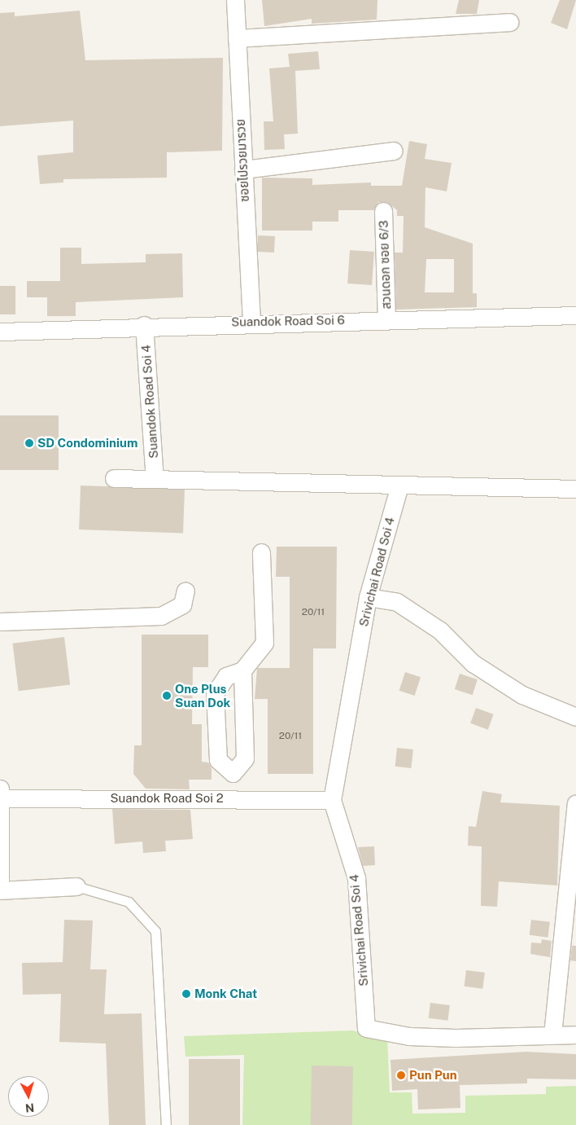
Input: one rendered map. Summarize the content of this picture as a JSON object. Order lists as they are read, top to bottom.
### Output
{
  "streets": {
    "street": [
      "ซอยไปรวยมารวย",
      "สวนดอก ซอย 6/3",
      "Suandok Road Soi 6",
      "Suandok Road Soi 4",
      "Srivichai Road Soi 4",
      "Suandok Road Soi 2"
    ]
  },
  "crossings": [
    ["ซอยไปรวยมารวย", "Suandok Road Soi 6"],
    ["สวนดอก ซอย 6/3", "Suandok Road Soi 6"],
    ["Suandok Road Soi 6", "Suandok Road Soi 4"],
    ["Srivichai Road Soi 4", "Suandok Road Soi 2"]
  ],
  "places": [
    "SD Condominium",
    "One Plus Suan Dok",
    "Monk Chat",
    "Pun Pun"
  ],
  "house_numbers": ["20/11", "20/11"],
  "north": "bottom"
}
